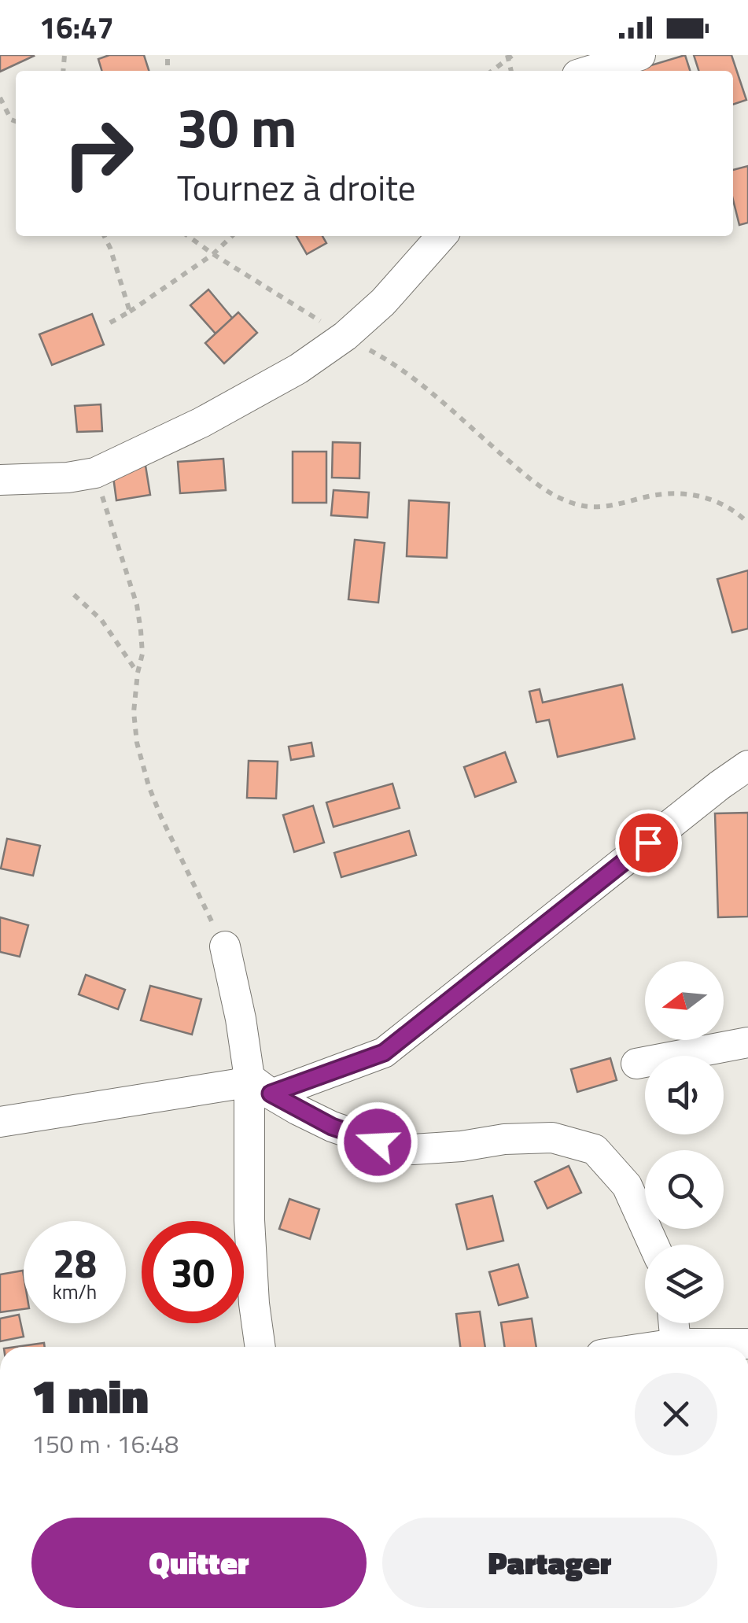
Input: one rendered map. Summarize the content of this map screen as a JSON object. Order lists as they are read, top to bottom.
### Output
{
  "north": "left",
  "page": {
    "status": "16:47",
    "turn": ["30 m", "Tournez à droite"],
    "speed": "28 km/h",
    "limit": "30",
    "heading": ["1 min", "150 m · 16:48"],
    "buttons": ["Quitter", "Partager"]
  }
}
